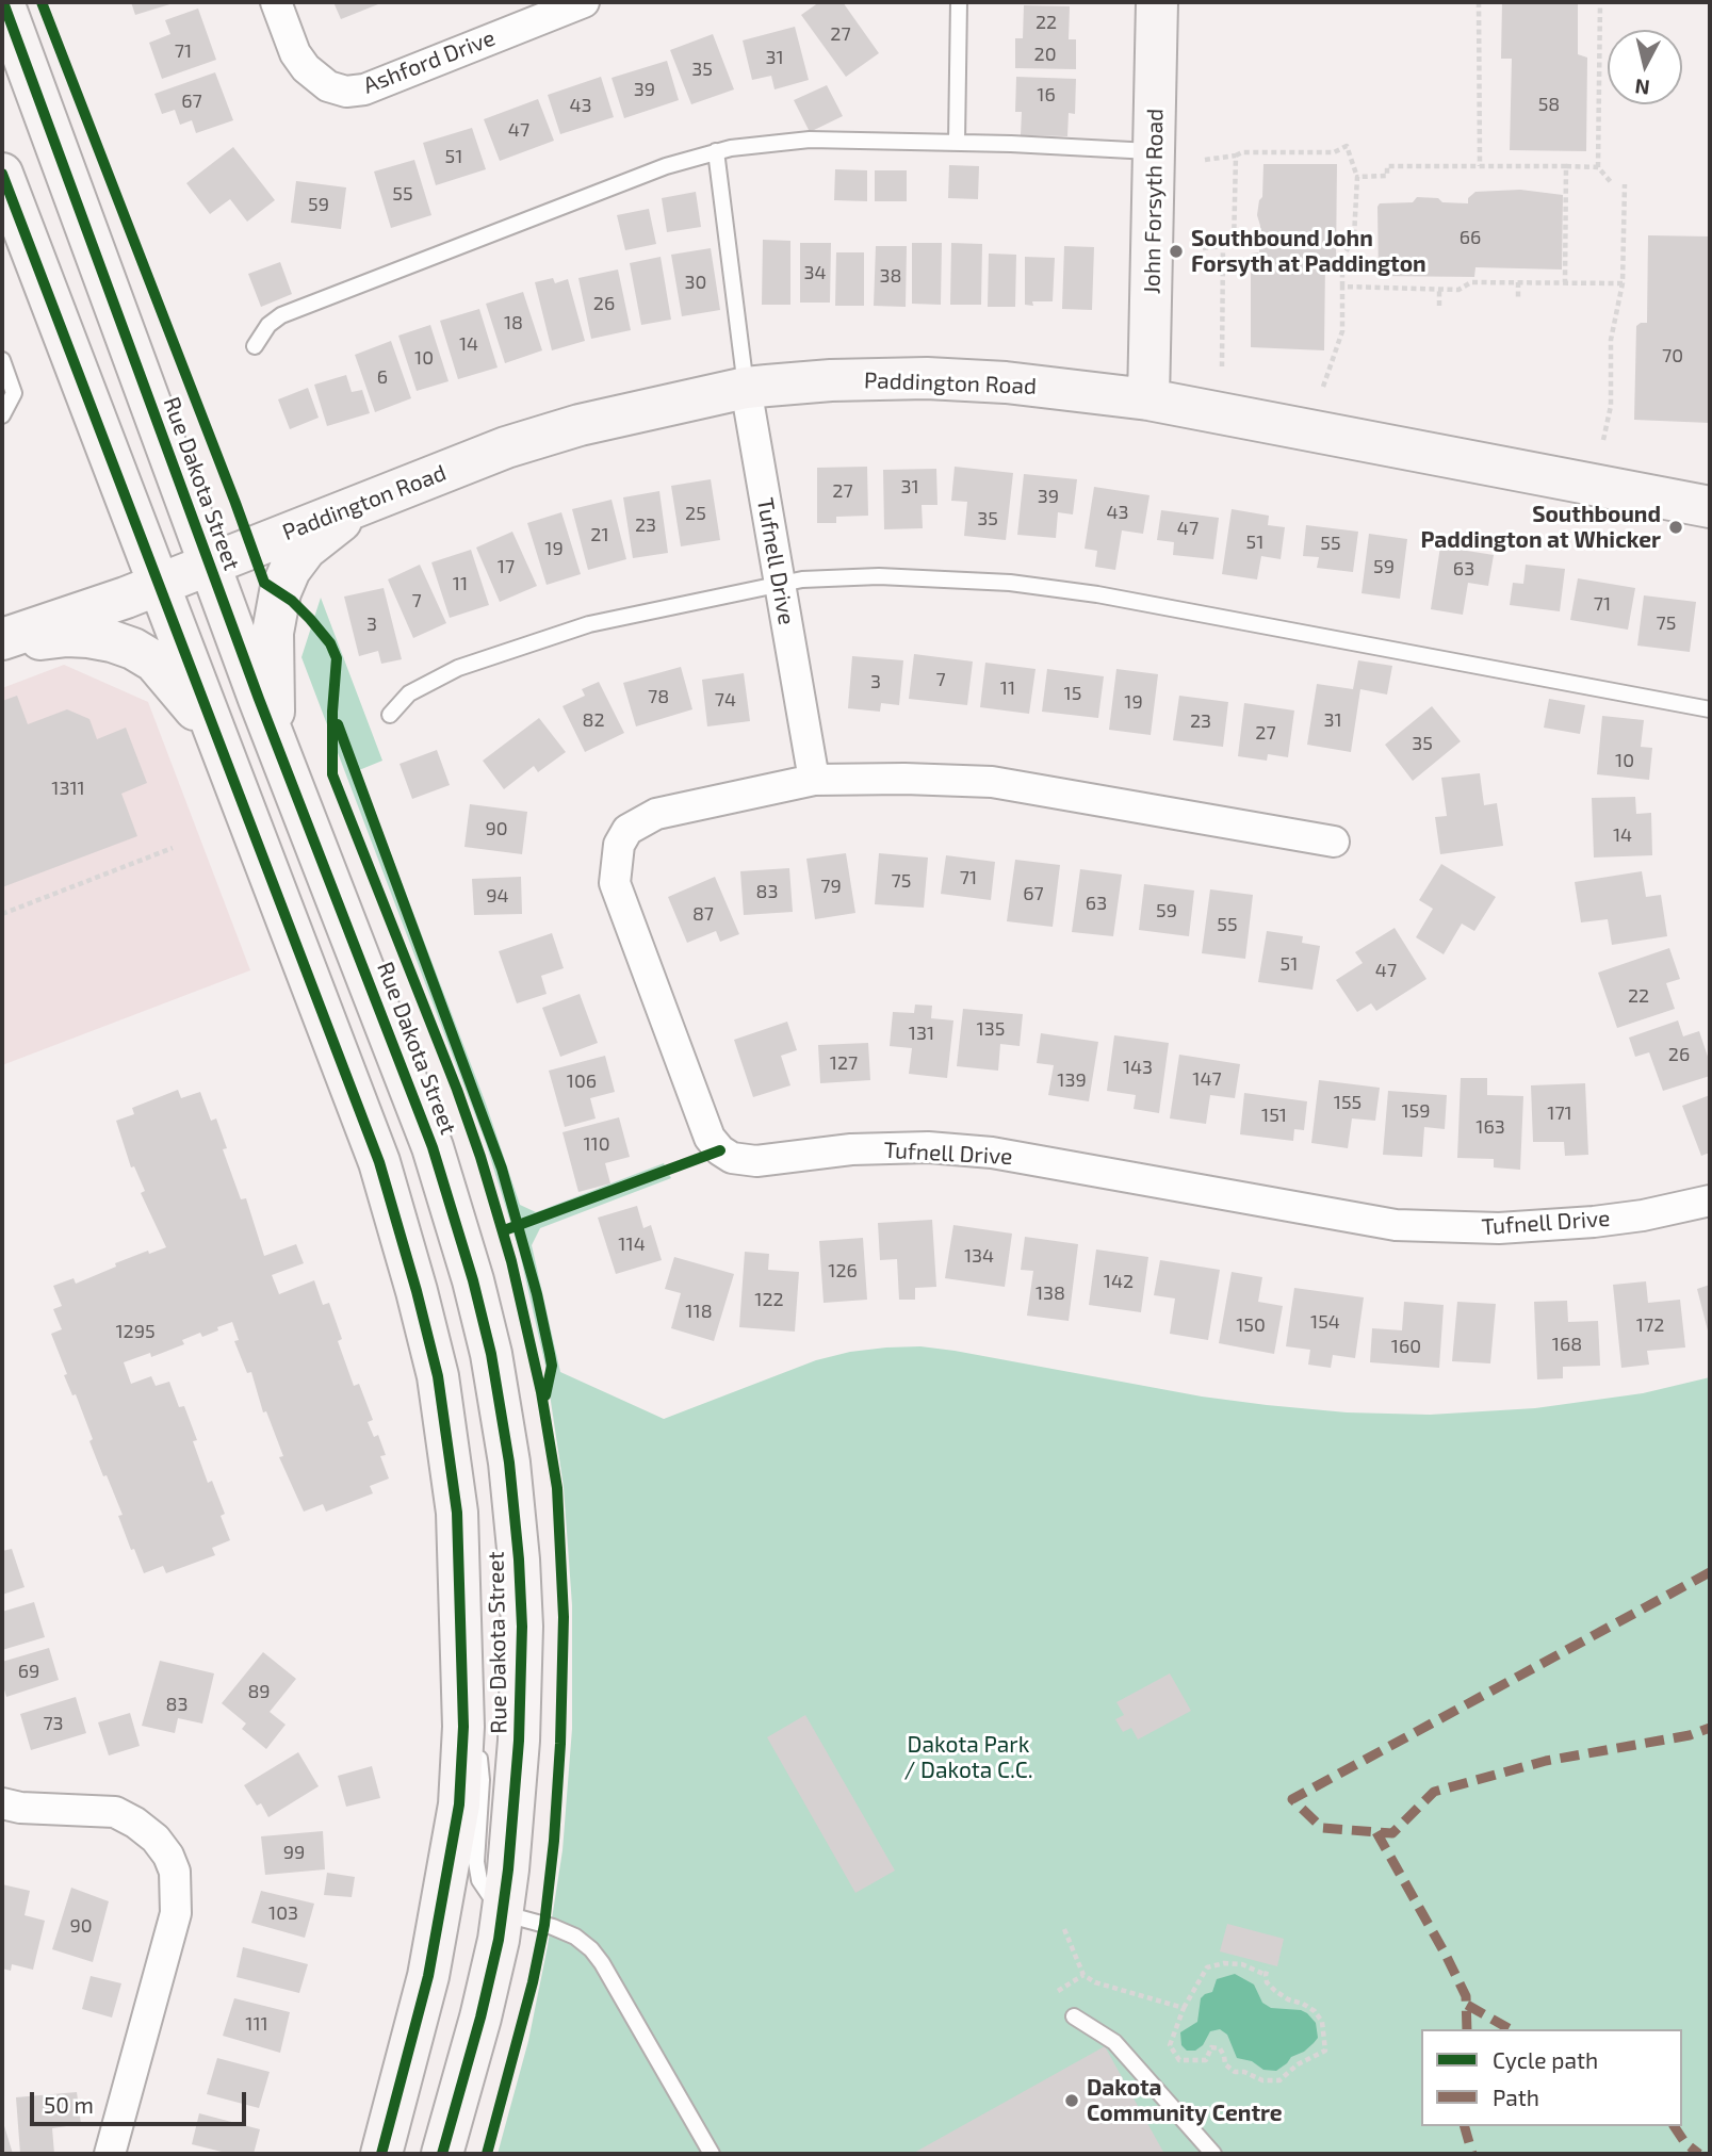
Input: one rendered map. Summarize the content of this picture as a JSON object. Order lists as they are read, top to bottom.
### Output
{
  "streets": {
    "main road": ["John Forsyth Road", "Paddington Road", "Rue Dakota Street"],
    "street": ["Ashford Drive", "Tufnell Drive"]
  },
  "crossings": [
    ["John Forsyth Road", "Paddington Road"],
    ["Paddington Road", "Rue Dakota Street"],
    ["Paddington Road", "Tufnell Drive"]
  ],
  "parks": ["Dakota Park / Dakota C.C."],
  "places": ["Southbound John Forsyth at Paddington", "Southbound Paddington at Whicker", "Dakota Community Centre"],
  "house_numbers": [
    "22",
    "27",
    "71",
    "20",
    "31",
    "35",
    "39",
    "16",
    "67",
    "58",
    "43",
    "47",
    "51",
    "55",
    "59",
    "66",
    "34",
    "38",
    "30",
    "26",
    "18",
    "14",
    "70",
    "10",
    "6",
    "31",
    "27",
    "39",
    "43",
    "25",
    "35",
    "23",
    "47",
    "21",
    "51",
    "55",
    "19",
    "17",
    "59",
    "63",
    "11",
    "7",
    "71",
    "75",
    "3",
    "7",
    "3",
    "11",
    "15",
    "78",
    "74",
    "19",
    "82",
    "31",
    "23",
    "27",
    "35",
    "10",
    "1311",
    "90",
    "14",
    "71",
    "75",
    "79",
    "83",
    "67",
    "94",
    "63",
    "59",
    "87",
    "55",
    "51",
    "47",
    "22",
    "135",
    "131",
    "26",
    "127",
    "143",
    "147",
    "139",
    "106",
    "155",
    "159",
    "171",
    "151",
    "163",
    "110",
    "114",
    "134",
    "126",
    "142",
    "138",
    "122",
    "118",
    "154",
    "150",
    "172",
    "1295",
    "168",
    "160",
    "69",
    "89",
    "83",
    "73",
    "99",
    "103",
    "90",
    "111"
  ],
  "legend": ["Cycle path", "Path"],
  "scale_bar": "50 m",
  "north": "bottom"
}
